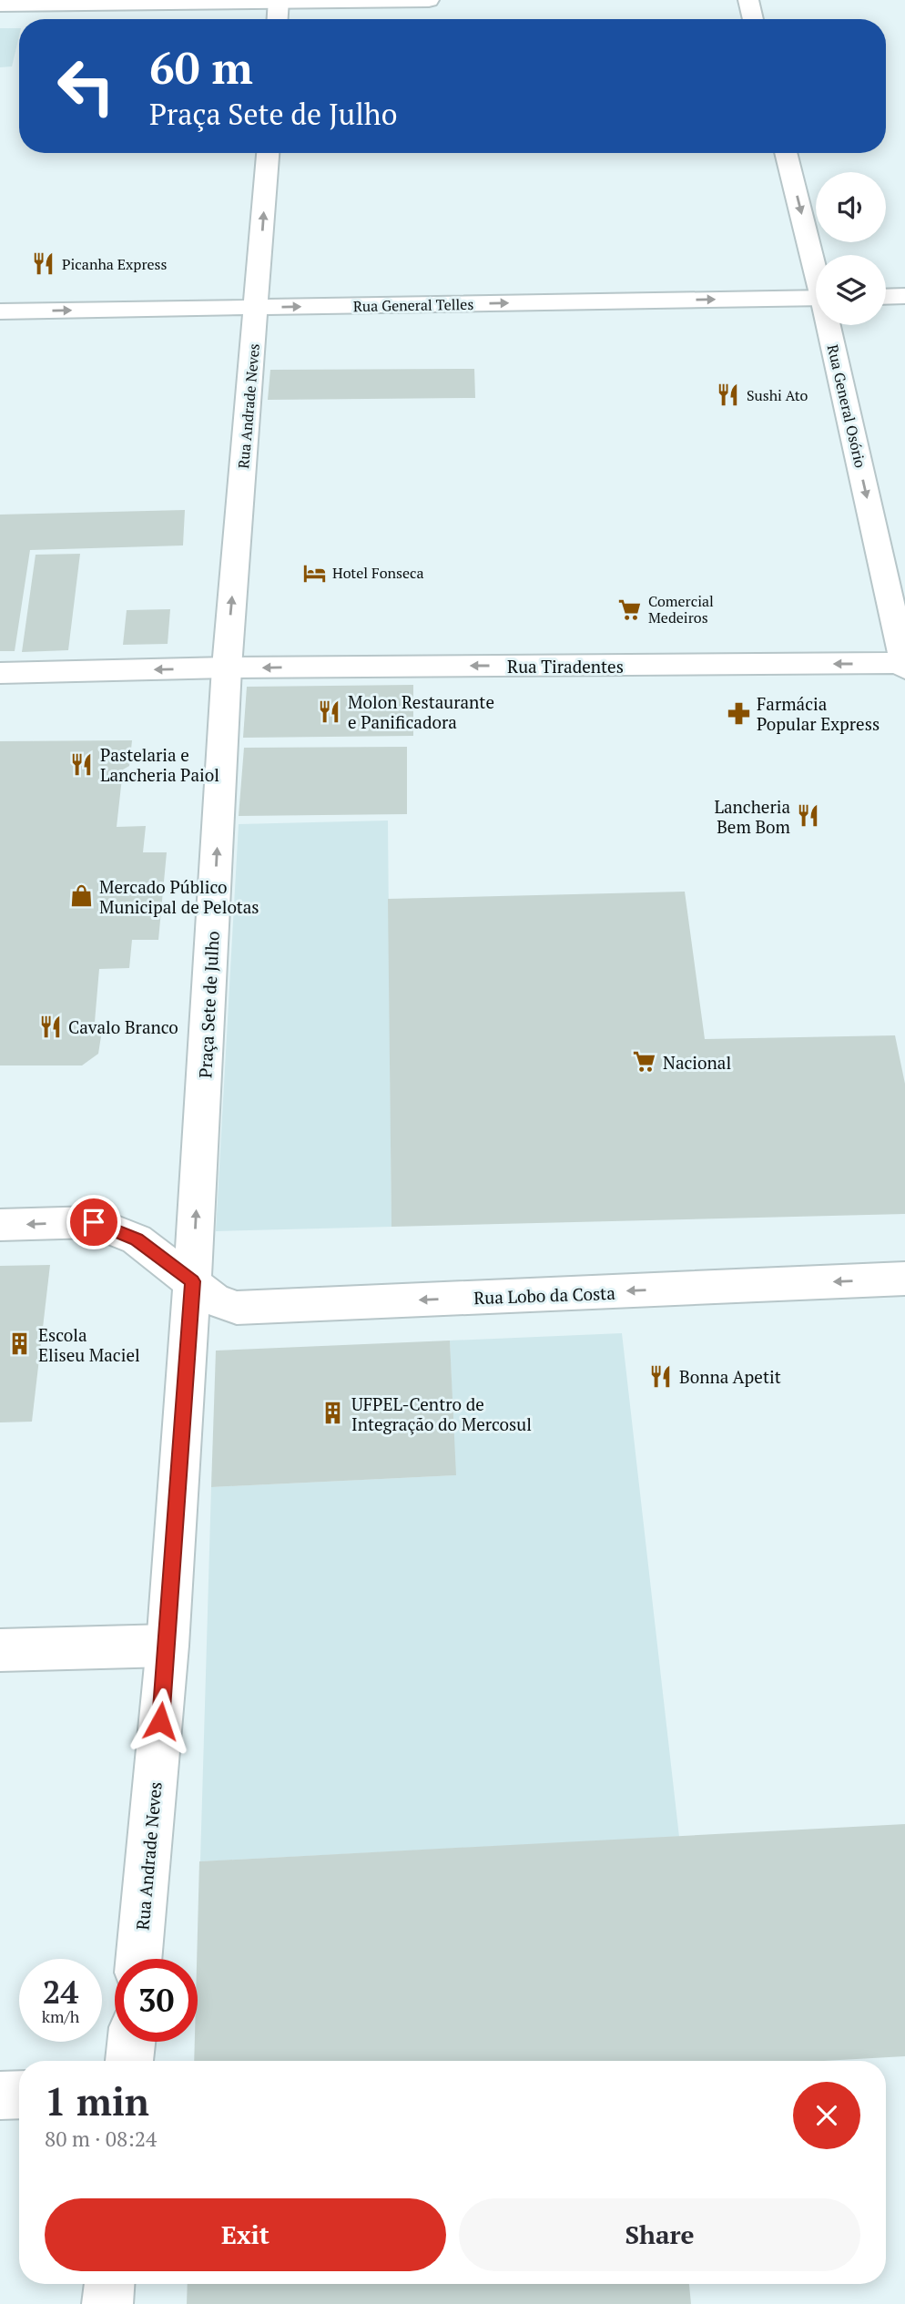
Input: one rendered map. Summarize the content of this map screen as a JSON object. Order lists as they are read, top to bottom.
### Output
{
  "streets": {
    "street": [
      "Rua General Telles",
      "Rua Andrade Neves",
      "Rua General Osório",
      "Rua Tiradentes",
      "Praça Sete de Julho",
      "Rua Lobo da Costa"
    ]
  },
  "crossings": [
    ["Rua General Telles", "Rua Andrade Neves"],
    ["Rua Andrade Neves", "Rua Tiradentes"],
    ["Rua Andrade Neves", "Praça Sete de Julho"],
    ["Rua Andrade Neves", "Rua Lobo da Costa"],
    ["Rua General Osório", "Rua Tiradentes"],
    ["Rua Tiradentes", "Praça Sete de Julho"],
    ["Praça Sete de Julho", "Rua Lobo da Costa"]
  ],
  "one_way": [
    "Rua Andrade Neves",
    "Rua General Osório",
    "Rua Tiradentes",
    "Praça Sete de Julho",
    "Rua Lobo da Costa"
  ],
  "places": {
    "restaurant": [
      "Picanha Express",
      "Sushi Ato",
      "Molon Restaurante e Panificadora",
      "Pastelaria e Lancheria Paiol",
      "Lancheria Bem Bom",
      "Cavalo Branco",
      "Bonna Apetit"
    ],
    "hotel": ["Hotel Fonseca"],
    "supermarket": ["Comercial Medeiros", "Nacional"],
    "pharmacy": ["Farmácia Popular Express"],
    "shop": ["Mercado Público Municipal de Pelotas"],
    "building": ["Escola Eliseu Maciel", "UFPEL-Centro de Integração do Mercosul"]
  },
  "page": {
    "turn": ["60 m", "Praça Sete de Julho"],
    "speed": "24 km/h",
    "limit": "30",
    "heading": ["1 min", "80 m · 08:24"],
    "buttons": ["Exit", "Share"]
  }
}
